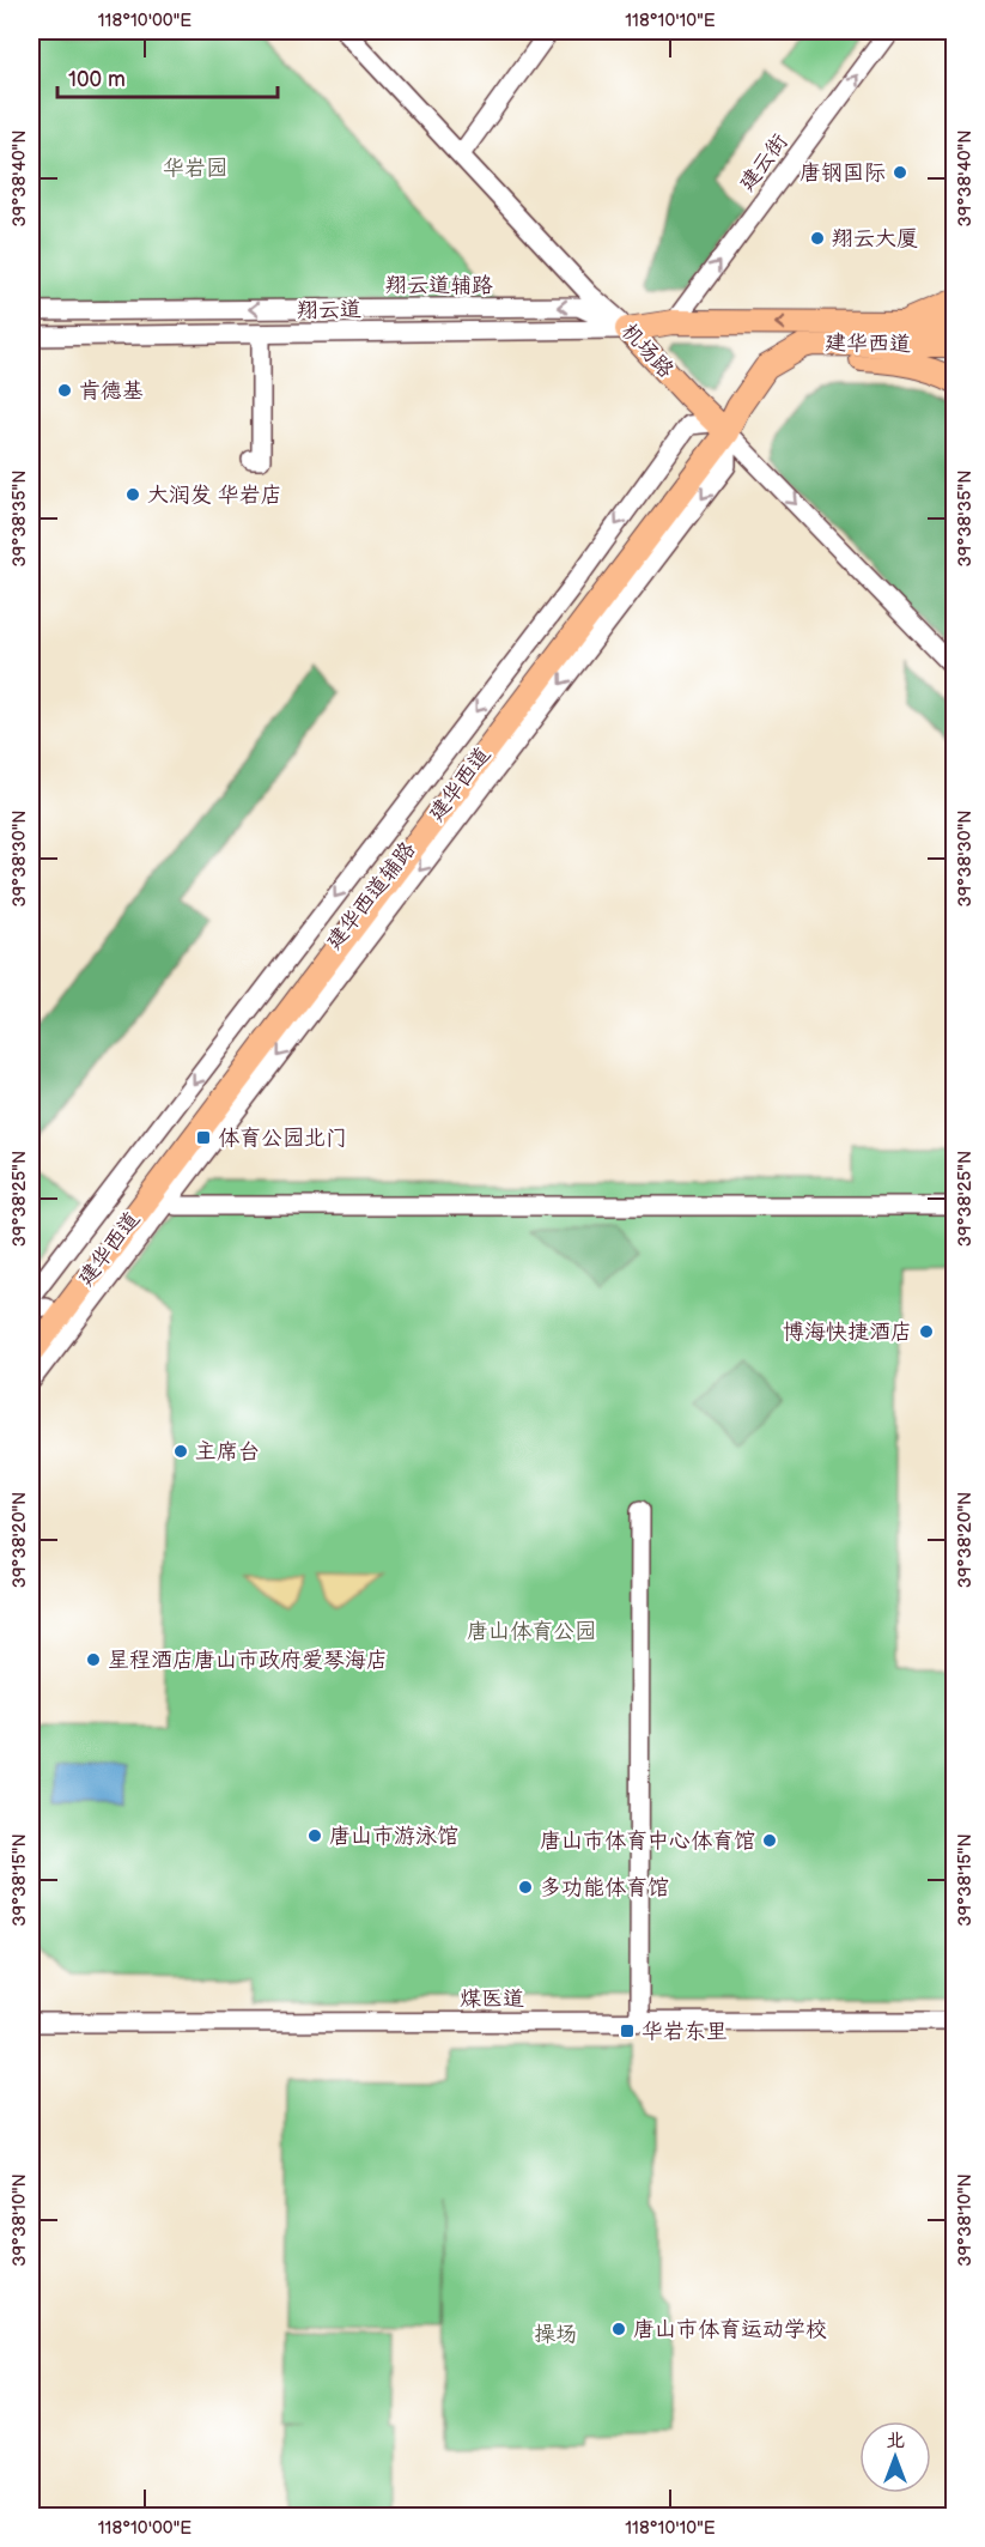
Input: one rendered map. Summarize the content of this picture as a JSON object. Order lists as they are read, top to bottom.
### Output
{
  "streets": {
    "main road": ["建华西道", "机场路"],
    "street": [
      "建云街",
      "翔云道辅路",
      "翔云道",
      "建华西道辅路",
      "煤医道"
    ]
  },
  "crossings": [
    ["建云街", "建华西道"],
    ["翔云道辅路", "翔云道"],
    ["翔云道辅路", "建华西道"],
    ["翔云道辅路", "机场路"],
    ["翔云道", "建华西道"],
    ["翔云道", "机场路"],
    ["建华西道", "机场路"],
    ["建华西道", "建华西道辅路"],
    ["机场路", "建华西道辅路"]
  ],
  "one_way": [
    "建云街",
    "翔云道辅路",
    "机场路",
    "建华西道辅路"
  ],
  "parks": ["华岩园", "唐山体育公园", "操场"],
  "places": {
    "other": [
      "唐钢国际",
      "翔云大厦",
      "肯德基",
      "大润发 华岩店",
      "博海快捷酒店",
      "主席台",
      "星程酒店唐山市政府爱琴海店",
      "唐山市游泳馆",
      "唐山市体育中心体育馆",
      "多功能体育馆",
      "唐山市体育运动学校"
    ],
    "transit": ["体育公园北门", "华岩东里"]
  },
  "scale_bar": "100 m",
  "north": "top",
  "coordinates": [
    "118°10'00\"E",
    "118°10'10\"E",
    "39°38'40\"N",
    "39°38'35\"N",
    "39°38'30\"N",
    "39°38'25\"N",
    "39°38'20\"N",
    "39°38'15\"N",
    "39°38'10\"N"
  ]
}
